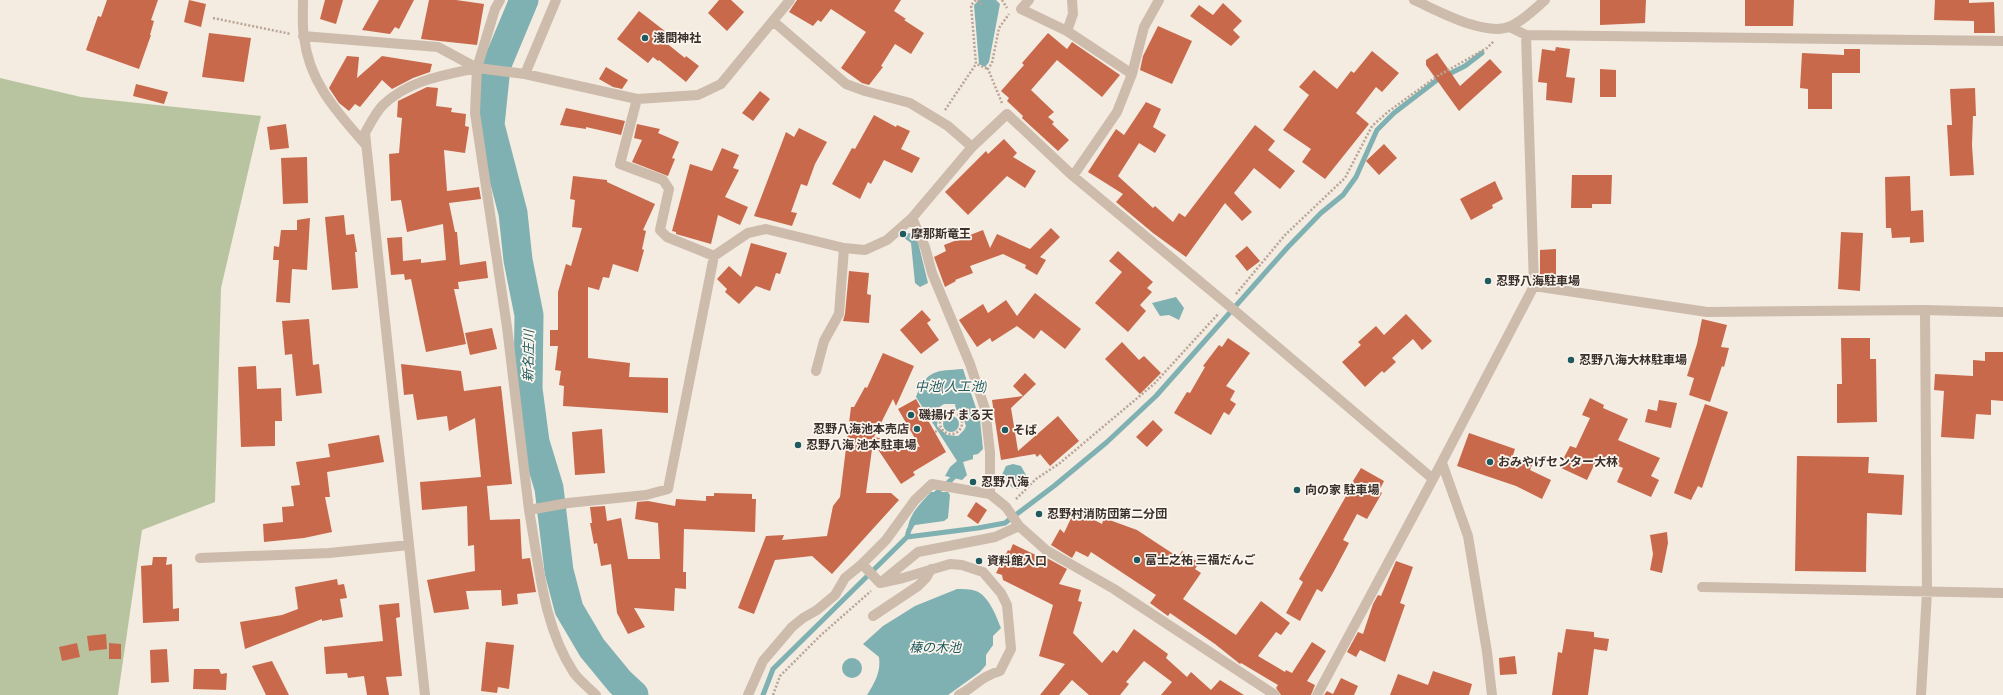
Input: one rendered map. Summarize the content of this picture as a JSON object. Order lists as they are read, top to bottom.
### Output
{
  "water": ["新名庄川", "中池(人工池)", "榛の木池"],
  "places": [
    "淺間神社",
    "摩那斯竜王",
    "忍野八海駐車場",
    "忍野八海大林駐車場",
    "磯揚げ まる天",
    "忍野八海池本売店",
    "そば",
    "忍野八海 池本駐車場",
    "おみやげセンター大林",
    "忍野八海",
    "向の家 駐車場",
    "忍野村消防団第二分団",
    "富士之祐 三福だんご",
    "資料館入口"
  ]
}
